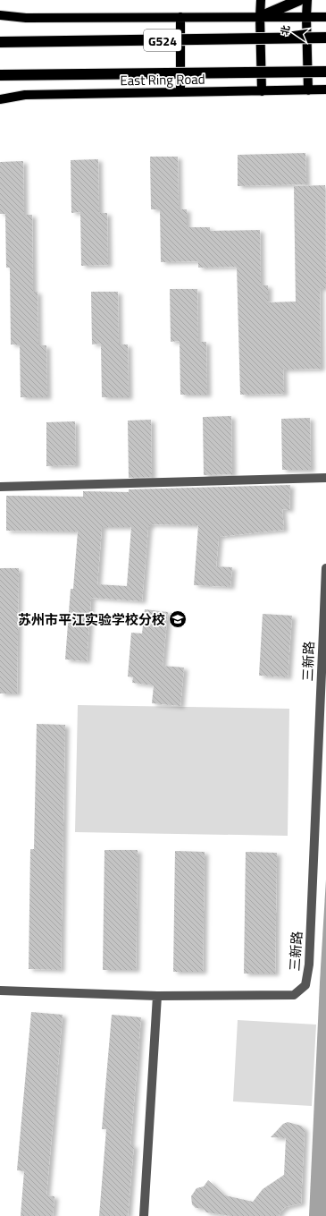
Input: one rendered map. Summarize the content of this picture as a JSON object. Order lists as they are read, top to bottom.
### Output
{
  "streets": {
    "highway": ["G524"],
    "main road": ["East Ring Road"],
    "street": ["三新路"]
  },
  "places": {
    "school or university": ["苏州市平江实验学校分校"]
  },
  "north": "left"
}
